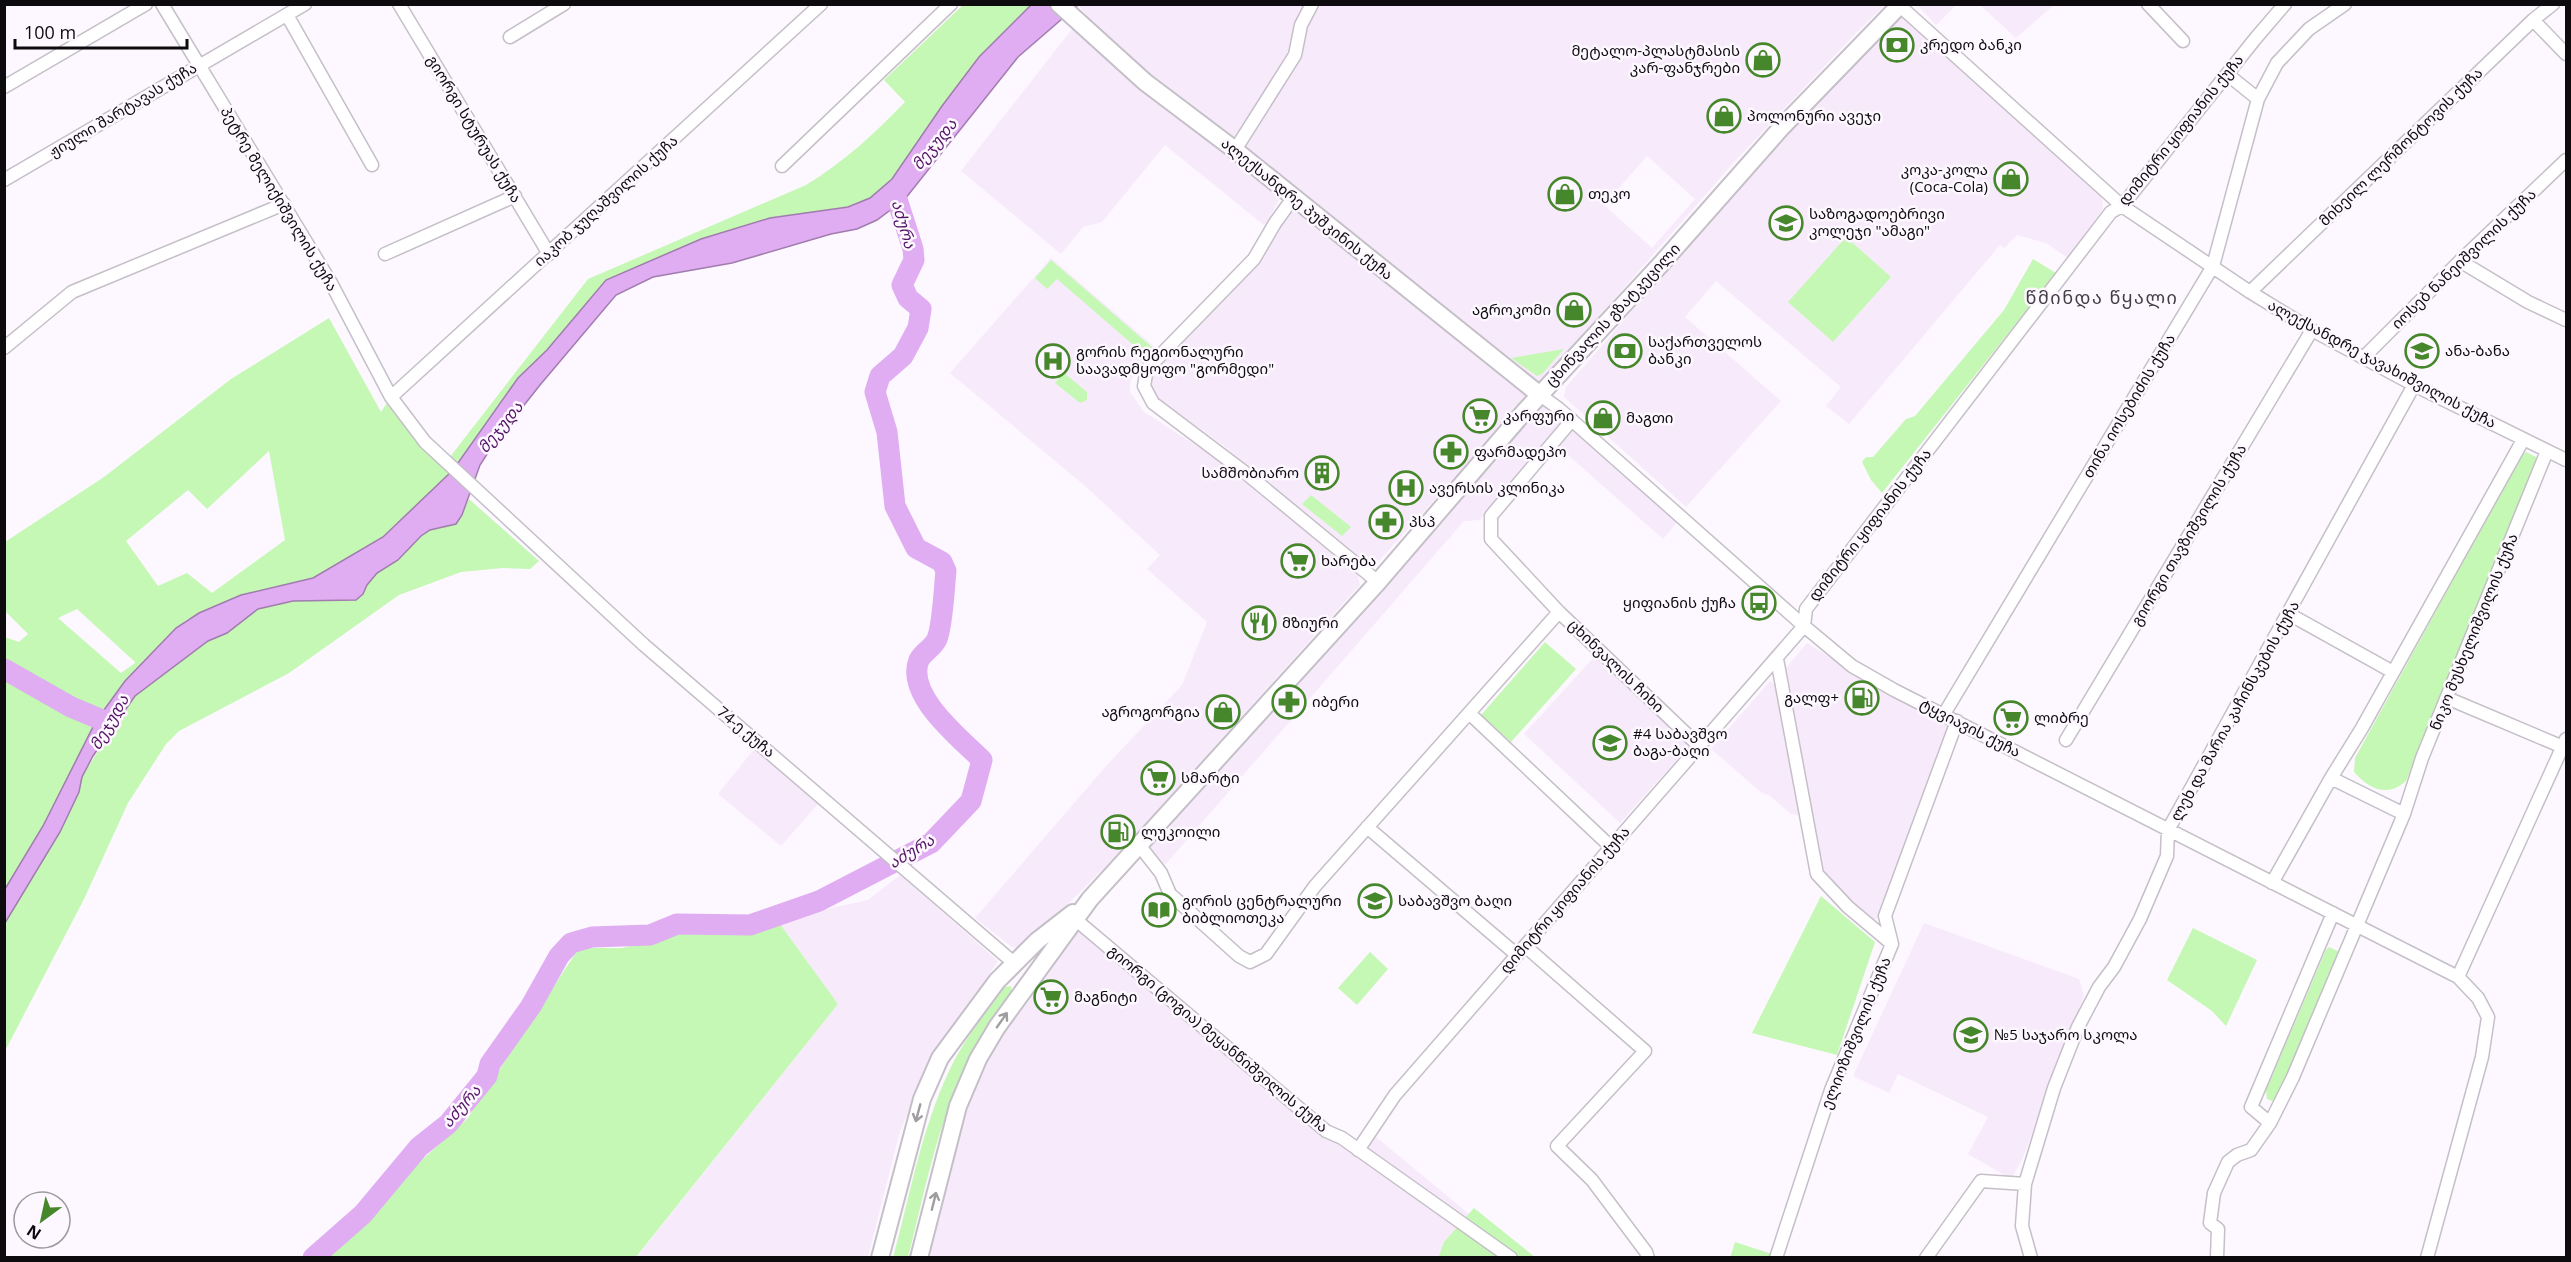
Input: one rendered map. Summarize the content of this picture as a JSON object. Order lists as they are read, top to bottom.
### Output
{
  "streets": {
    "main road": ["ალექსანდრე პუშკინის ქუჩა", "ცხინვალის გზატკეცილი"],
    "street": [
      "ჟიული შარტავას ქუჩა",
      "გიორგი სტურუას ქუჩა",
      "დიმიტრი ყიფიანის ქუჩა",
      "მიხეილ ლერმონტოვის ქუჩა",
      "პეტრე მელიქიშვილის ქუჩა",
      "იაკობ ჯუღაშვილის ქუჩა",
      "იოსებ ნანეიშვილის ქუჩა",
      "ალექსანდრე ჯავახიშვილის ქუჩა",
      "თინა იოსებიძის ქუჩა",
      "გიორგი თავზიშვილის ქუჩა",
      "ნიკო მუსხელიშვილის ქუჩა",
      "ცხინვალის ჩიხი",
      "ლეხ და მარია კაჩინსკების ქუჩა",
      "ტყვიავის ქუჩა",
      "74-ე ქუჩა",
      "ელიოზიშვილის ქუჩა",
      "გიორგი (გოგია) მეყანწიშვილის ქუჩა"
    ]
  },
  "crossings": [
    ["ჟიული შარტავას ქუჩა", "პეტრე მელიქიშვილის ქუჩა"],
    ["გიორგი სტურუას ქუჩა", "იაკობ ჯუღაშვილის ქუჩა"],
    ["დიმიტრი ყიფიანის ქუჩა", "ალექსანდრე ჯავახიშვილის ქუჩა"],
    ["დიმიტრი ყიფიანის ქუჩა", "ცხინვალის ჩიხი"],
    ["დიმიტრი ყიფიანის ქუჩა", "ტყვიავის ქუჩა"],
    ["დიმიტრი ყიფიანის ქუჩა", "ელიოზიშვილის ქუჩა"],
    ["დიმიტრი ყიფიანის ქუჩა", "გიორგი (გოგია) მეყანწიშვილის ქუჩა"],
    ["მიხეილ ლერმონტოვის ქუჩა", "ალექსანდრე ჯავახიშვილის ქუჩა"],
    ["პეტრე მელიქიშვილის ქუჩა", "იაკობ ჯუღაშვილის ქუჩა"],
    ["პეტრე მელიქიშვილის ქუჩა", "74-ე ქუჩა"],
    ["იაკობ ჯუღაშვილის ქუჩა", "74-ე ქუჩა"],
    ["ალექსანდრე პუშკინის ქუჩა", "ცხინვალის გზატკეცილი"],
    ["ალექსანდრე პუშკინის ქუჩა", "ტყვიავის ქუჩა"],
    ["იოსებ ნანეიშვილის ქუჩა", "ალექსანდრე ჯავახიშვილის ქუჩა"],
    ["ცხინვალის გზატკეცილი", "ალექსანდრე ჯავახიშვილის ქუჩა"],
    ["ცხინვალის გზატკეცილი", "ტყვიავის ქუჩა"],
    ["ცხინვალის გზატკეცილი", "74-ე ქუჩა"],
    ["ცხინვალის გზატკეცილი", "გიორგი (გოგია) მეყანწიშვილის ქუჩა"],
    ["ალექსანდრე ჯავახიშვილის ქუჩა", "თინა იოსებიძის ქუჩა"],
    ["ალექსანდრე ჯავახიშვილის ქუჩა", "გიორგი თავზიშვილის ქუჩა"],
    ["ალექსანდრე ჯავახიშვილის ქუჩა", "ნიკო მუსხელიშვილის ქუჩა"],
    ["ალექსანდრე ჯავახიშვილის ქუჩა", "ლეხ და მარია კაჩინსკების ქუჩა"],
    ["თინა იოსებიძის ქუჩა", "ტყვიავის ქუჩა"],
    ["ნიკო მუსხელიშვილის ქუჩა", "ტყვიავის ქუჩა"],
    ["ცხინვალის ჩიხი", "ტყვიავის ქუჩა"],
    ["ლეხ და მარია კაჩინსკების ქუჩა", "ტყვიავის ქუჩა"]
  ],
  "districts": ["წმინდა წყალი"],
  "water": ["მეჯუდა", "აძურა"],
  "places": {
    "bank": ["კრედო ბანკი", "საქართველოს ბანკი"],
    "shop": [
      "მეტალო-პლასტმასის კარ-ფანჯრები",
      "პოლონური ავეჯი",
      "კოკა-კოლა (Coca-Cola)",
      "თეკო",
      "აგროკომი",
      "მაგთი",
      "აგროგორგია"
    ],
    "school or university": [
      "საზოგადოებრივი კოლეჯი \"ამაგი\"",
      "ანა-ბანა",
      "#4 საბავშვო ბაგა-ბაღი",
      "საბავშვო ბაღი",
      "№5 საჯარო სკოლა"
    ],
    "hospital": ["გორის რეგიონალური საავადმყოფო \"გორმედი\"", "ავერსის კლინიკა"],
    "supermarket": [
      "კარფური",
      "ხარება",
      "ლიბრე",
      "სმარტი",
      "მაგნიტი"
    ],
    "pharmacy": ["ფარმადეპო", "პსპ", "იბერი"],
    "building": ["სამშობიარო"],
    "bus stop": ["ყიფიანის ქუჩა"],
    "restaurant": ["მზიური"],
    "fuel station": ["გალფ+", "ლუკოილი"],
    "library": ["გორის ცენტრალური ბიბლიოთეკა"]
  },
  "scale_bar": "100 m",
  "north": "bottom left"
}
